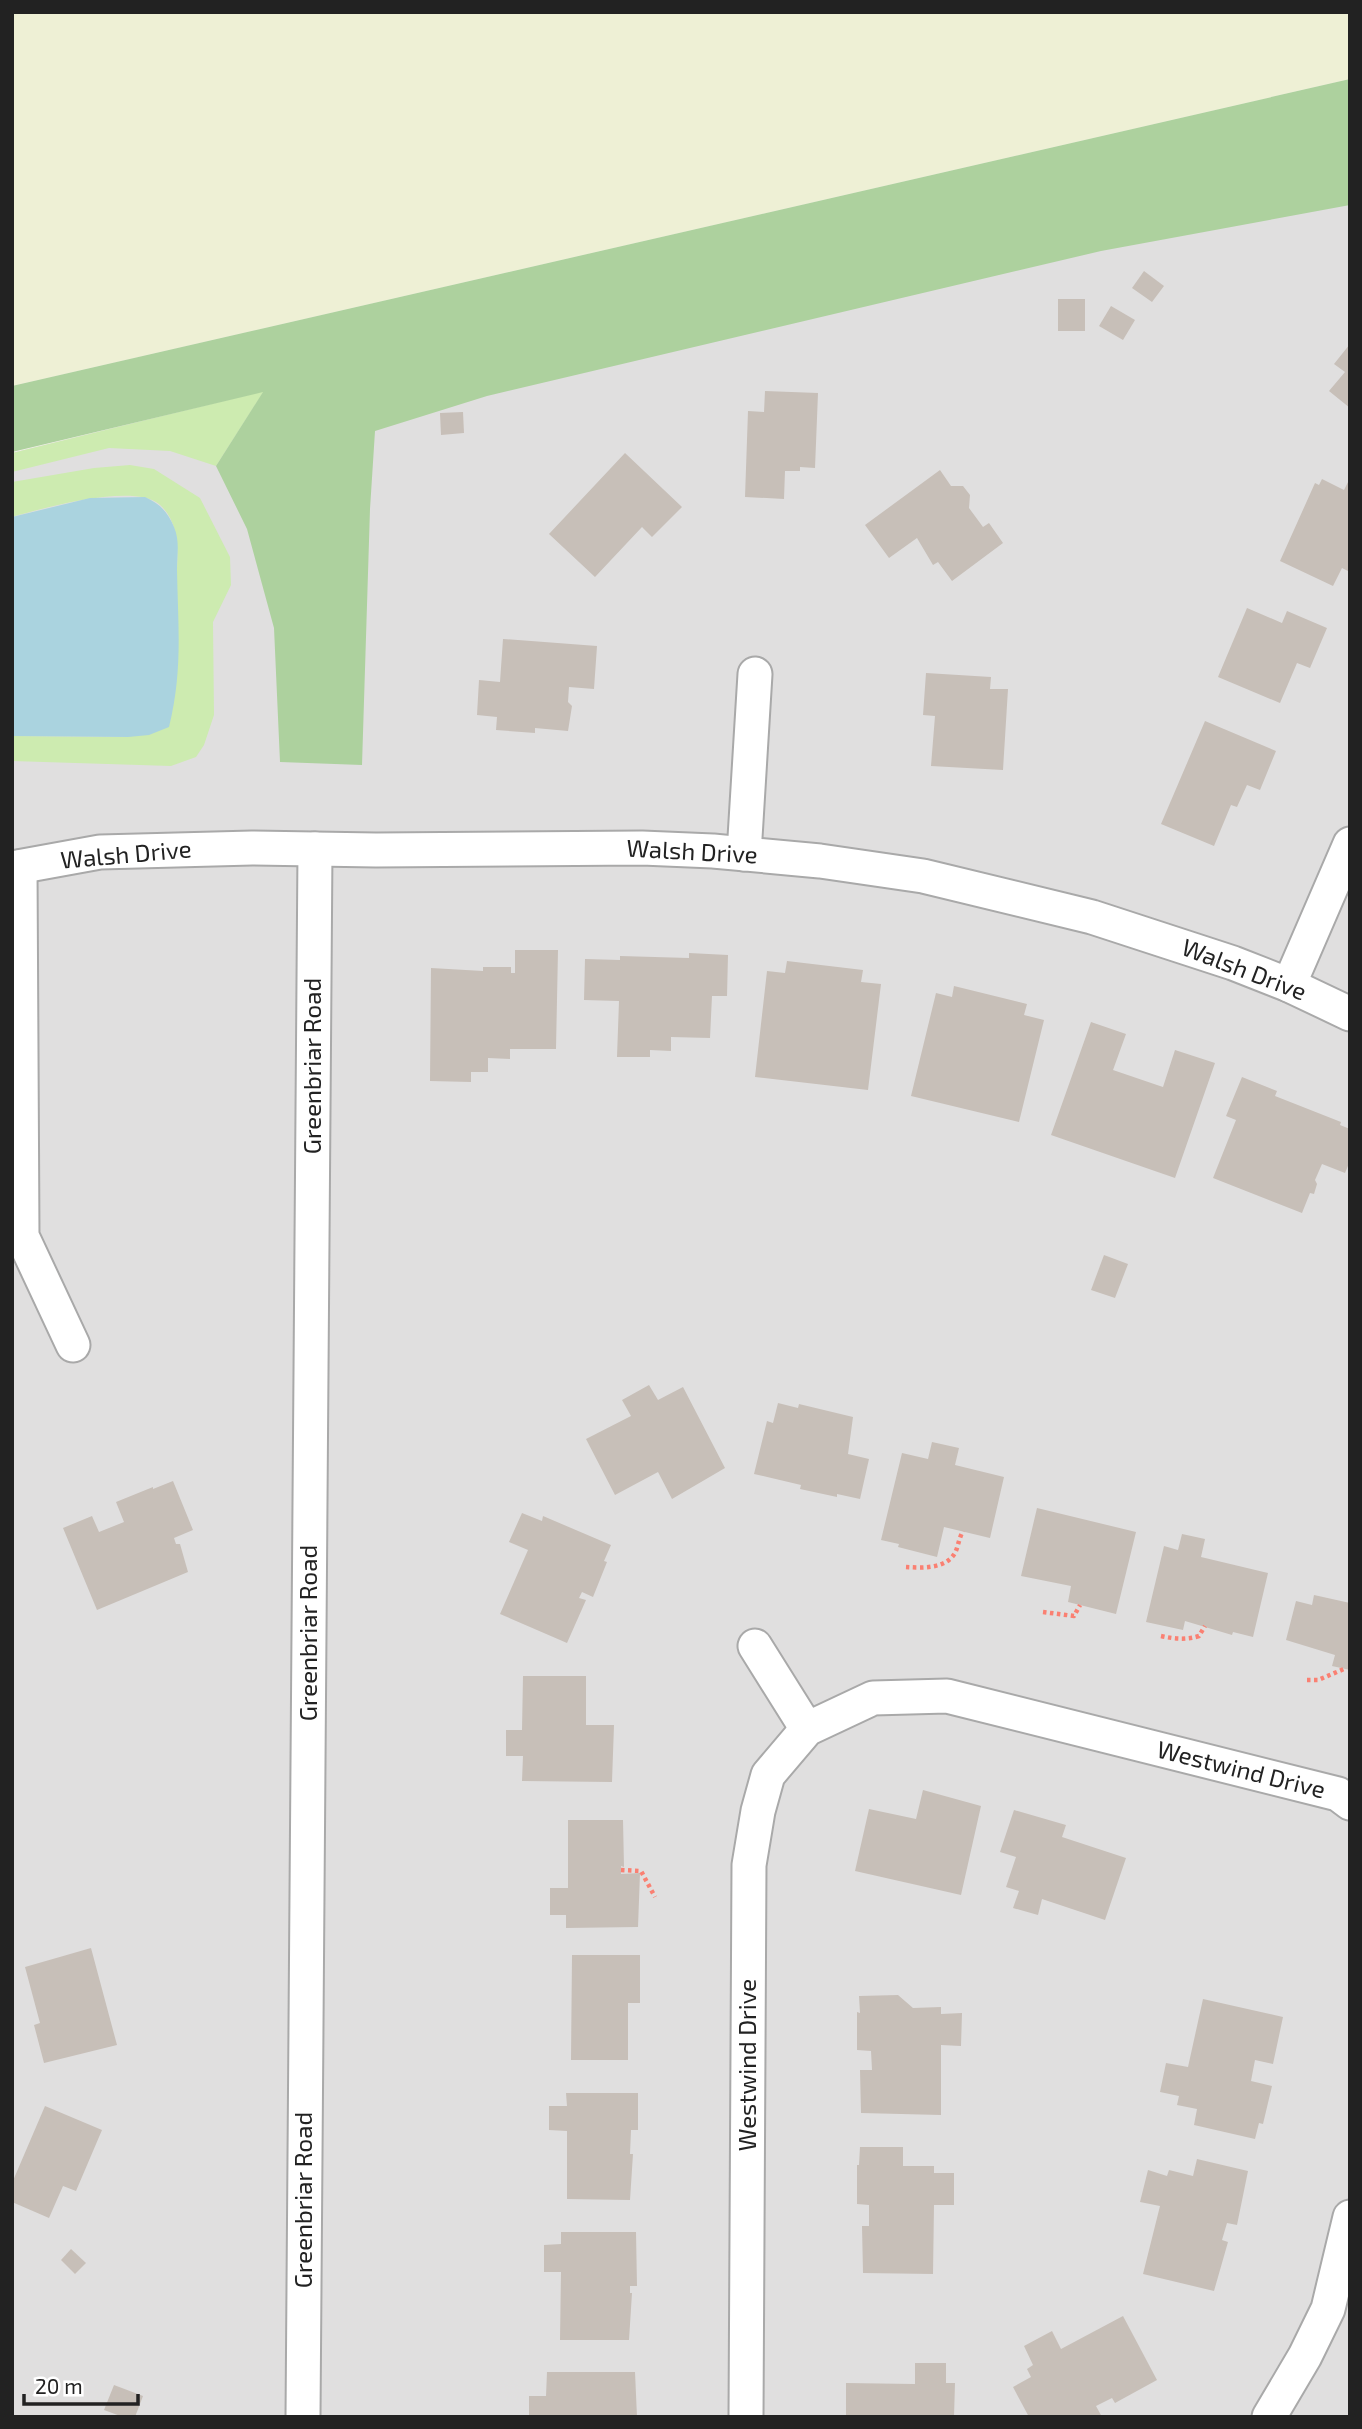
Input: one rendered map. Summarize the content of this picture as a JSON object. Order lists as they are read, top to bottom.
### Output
{
  "streets": {
    "street": ["Walsh Drive", "Greenbriar Road", "Westwind Drive"]
  },
  "crossings": [
    ["Walsh Drive", "Greenbriar Road"]
  ],
  "scale_bar": "20 m"
}
